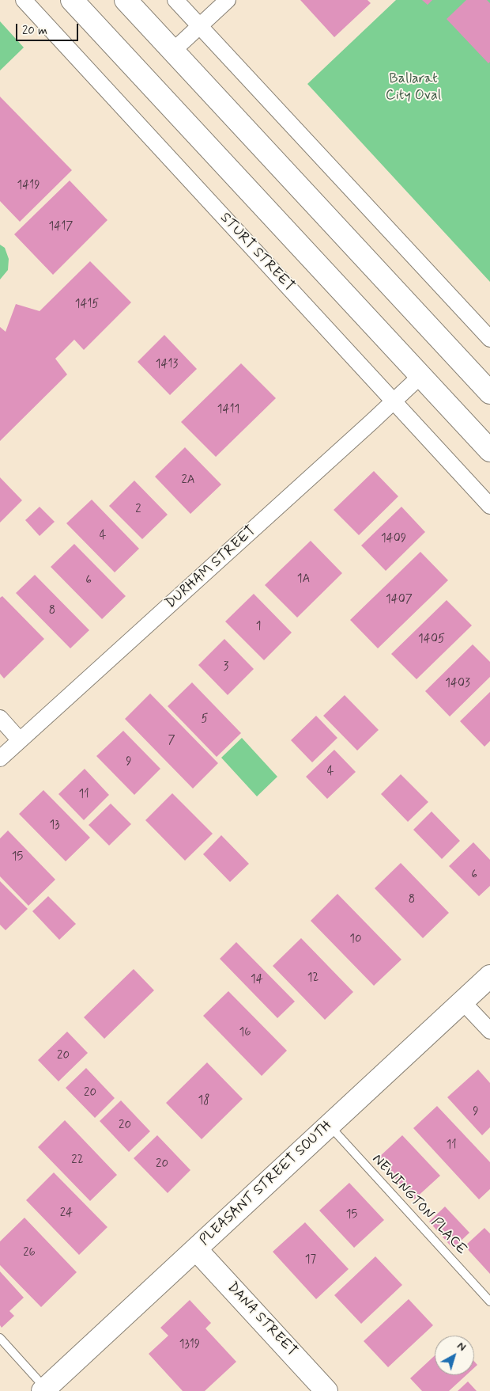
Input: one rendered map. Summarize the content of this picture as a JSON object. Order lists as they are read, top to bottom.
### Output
{
  "streets": {
    "main road": ["PLEASANT STREET SOUTH", "DANA STREET"],
    "street": ["STURT STREET", "DURHAM STREET"],
    "lane": ["NEWINGTON PLACE"]
  },
  "crossings": [
    ["STURT STREET", "DURHAM STREET"],
    ["PLEASANT STREET SOUTH", "NEWINGTON PLACE"],
    ["PLEASANT STREET SOUTH", "DANA STREET"]
  ],
  "parks": ["Ballarat City Oval"],
  "house_numbers": [
    "1419",
    "1417",
    "1415",
    "1413",
    "1411",
    "2A",
    "2",
    "4",
    "1409",
    "1A",
    "6",
    "1407",
    "8",
    "1",
    "1405",
    "3",
    "1403",
    "5",
    "7",
    "9",
    "4",
    "11",
    "13",
    "15",
    "6",
    "8",
    "10",
    "12",
    "14",
    "16",
    "20",
    "20",
    "18",
    "9",
    "20",
    "11",
    "22",
    "20",
    "24",
    "15",
    "26",
    "17",
    "1319"
  ],
  "scale_bar": "20 m",
  "north": "top right"
}
